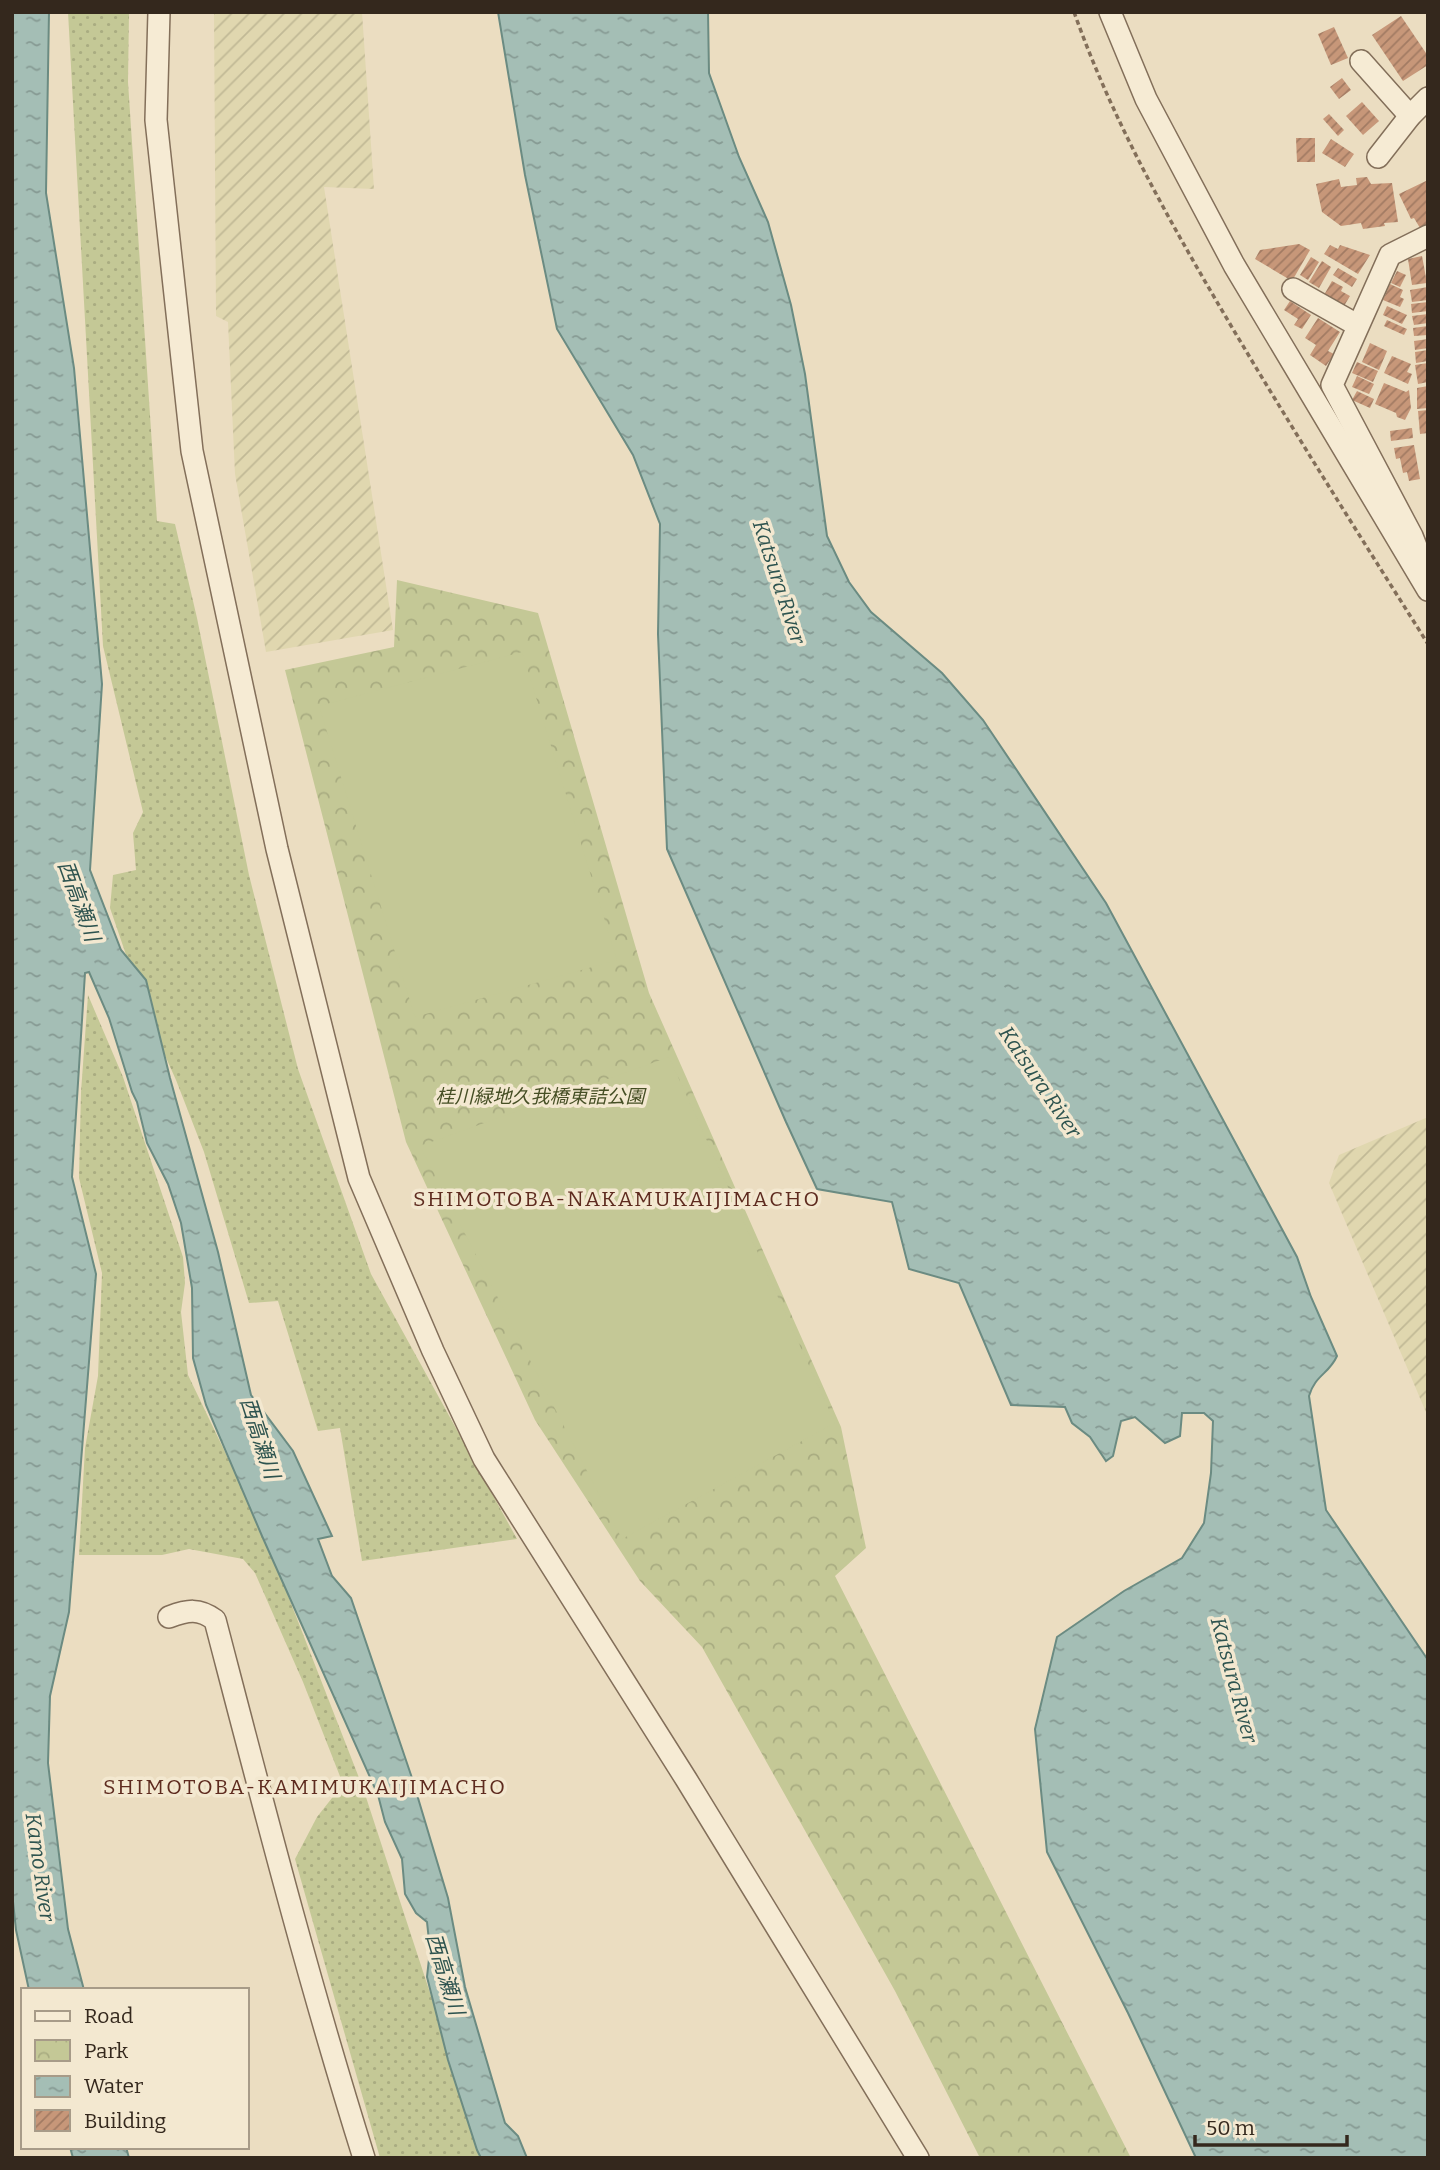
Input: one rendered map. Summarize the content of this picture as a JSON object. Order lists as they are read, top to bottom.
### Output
{
  "districts": ["SHIMOTOBA-NAKAMUKAIJIMACHO", "SHIMOTOBA-KAMIMUKAIJIMACHO"],
  "water": ["Katsura River", "西高瀬川", "Kamo River"],
  "parks": ["桂川緑地久我橋東詰公園"],
  "legend": [
    "Road",
    "Park",
    "Water",
    "Building"
  ],
  "scale_bar": "50 m"
}
